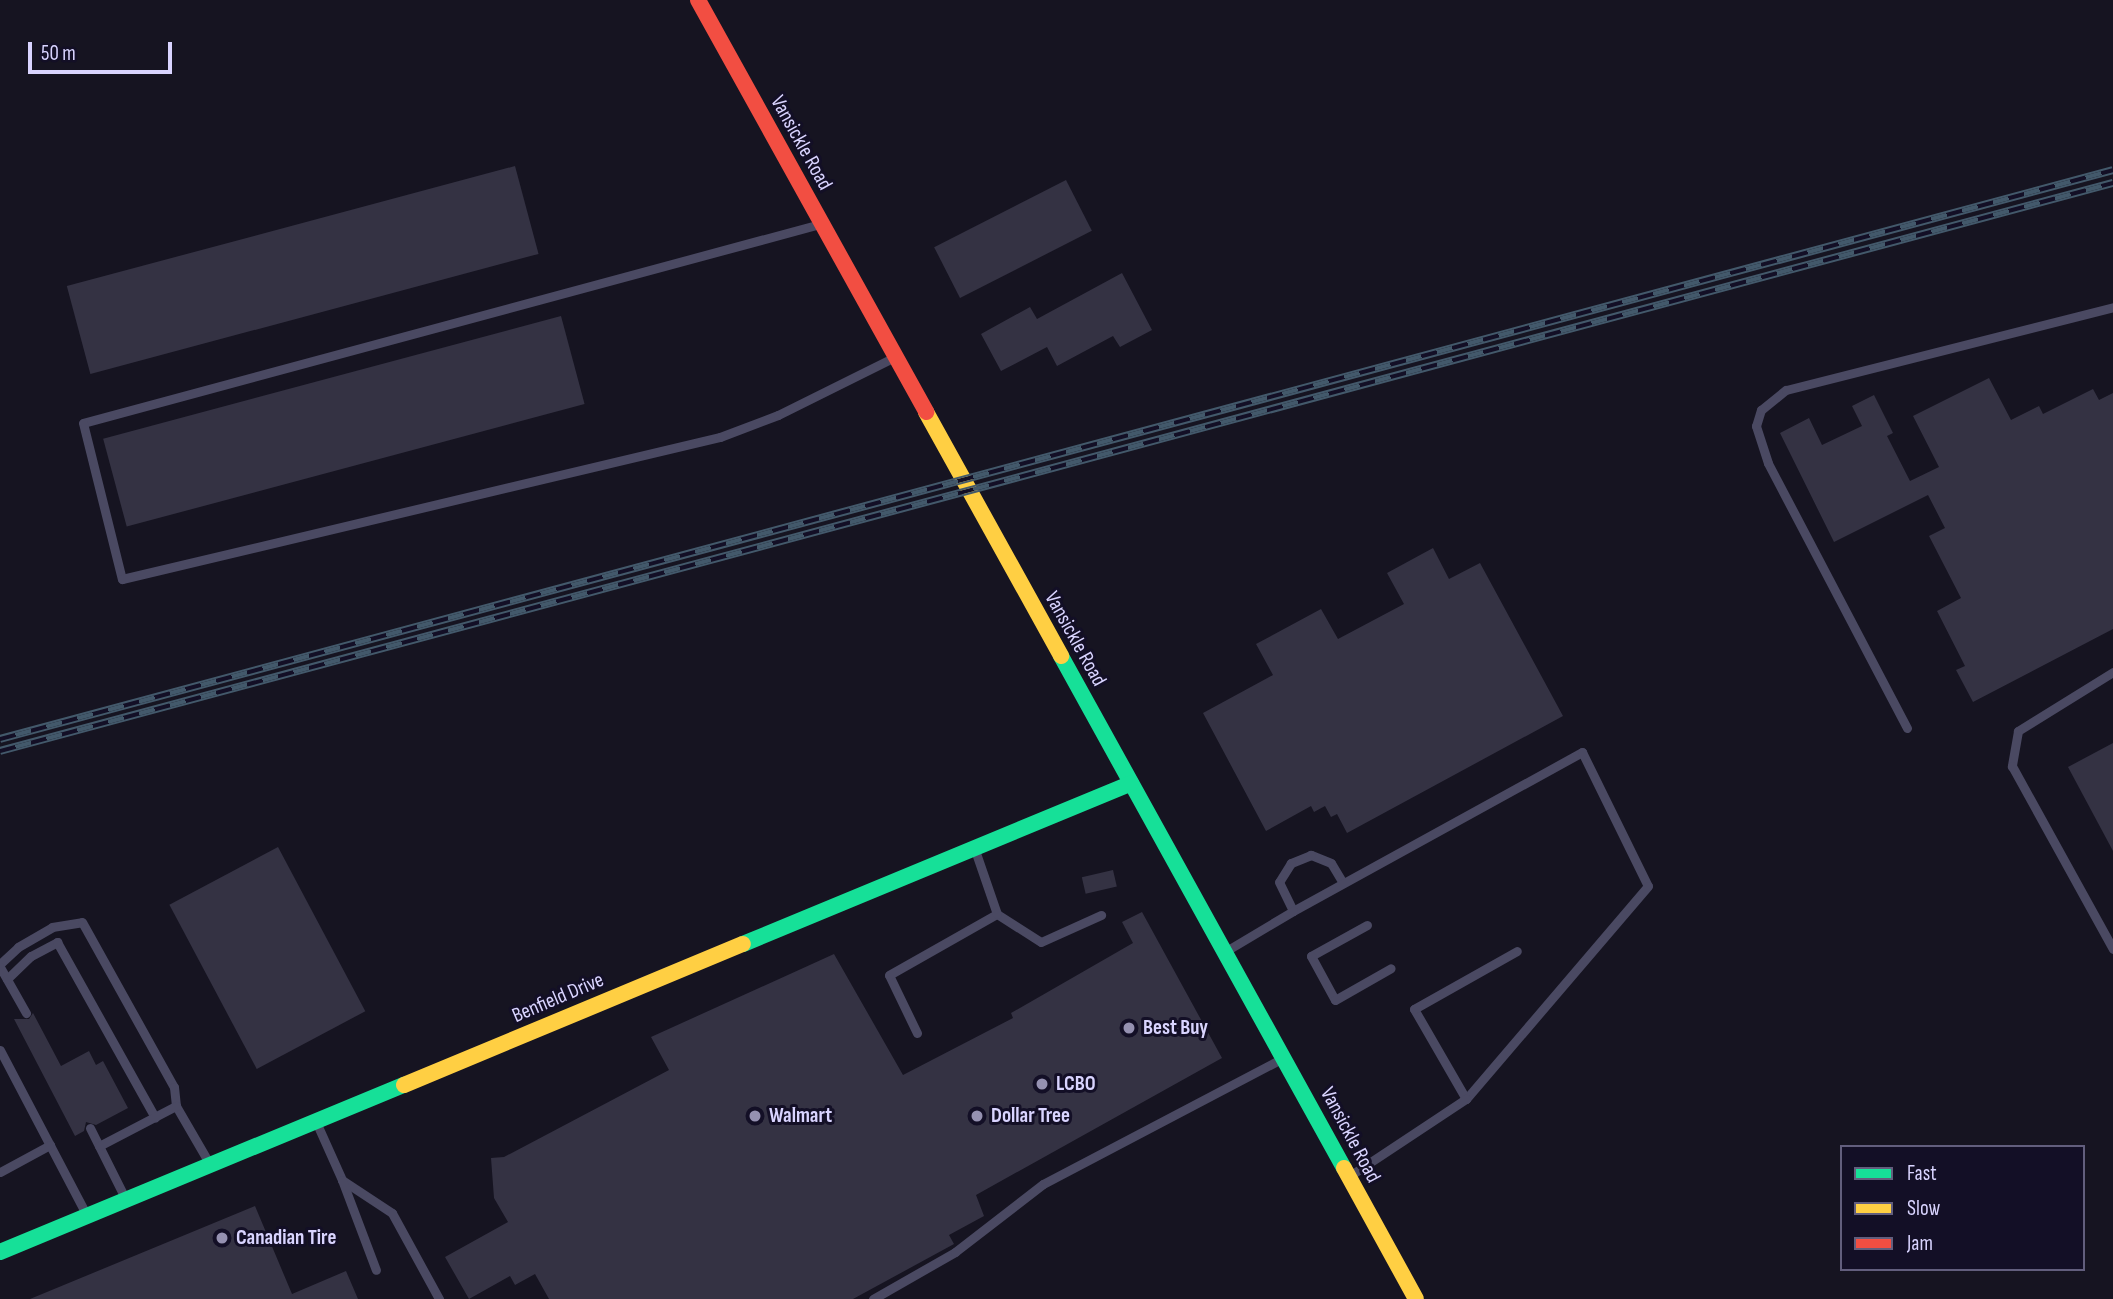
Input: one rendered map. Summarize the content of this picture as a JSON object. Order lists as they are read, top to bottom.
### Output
{
  "streets": {
    "street": ["Vansickle Road", "Benfield Drive"]
  },
  "crossings": [
    ["Vansickle Road", "Benfield Drive"]
  ],
  "places": [
    "Best Buy",
    "LCBO",
    "Walmart",
    "Dollar Tree",
    "Canadian Tire"
  ],
  "legend": ["Fast", "Slow", "Jam"],
  "scale_bar": "50 m"
}
